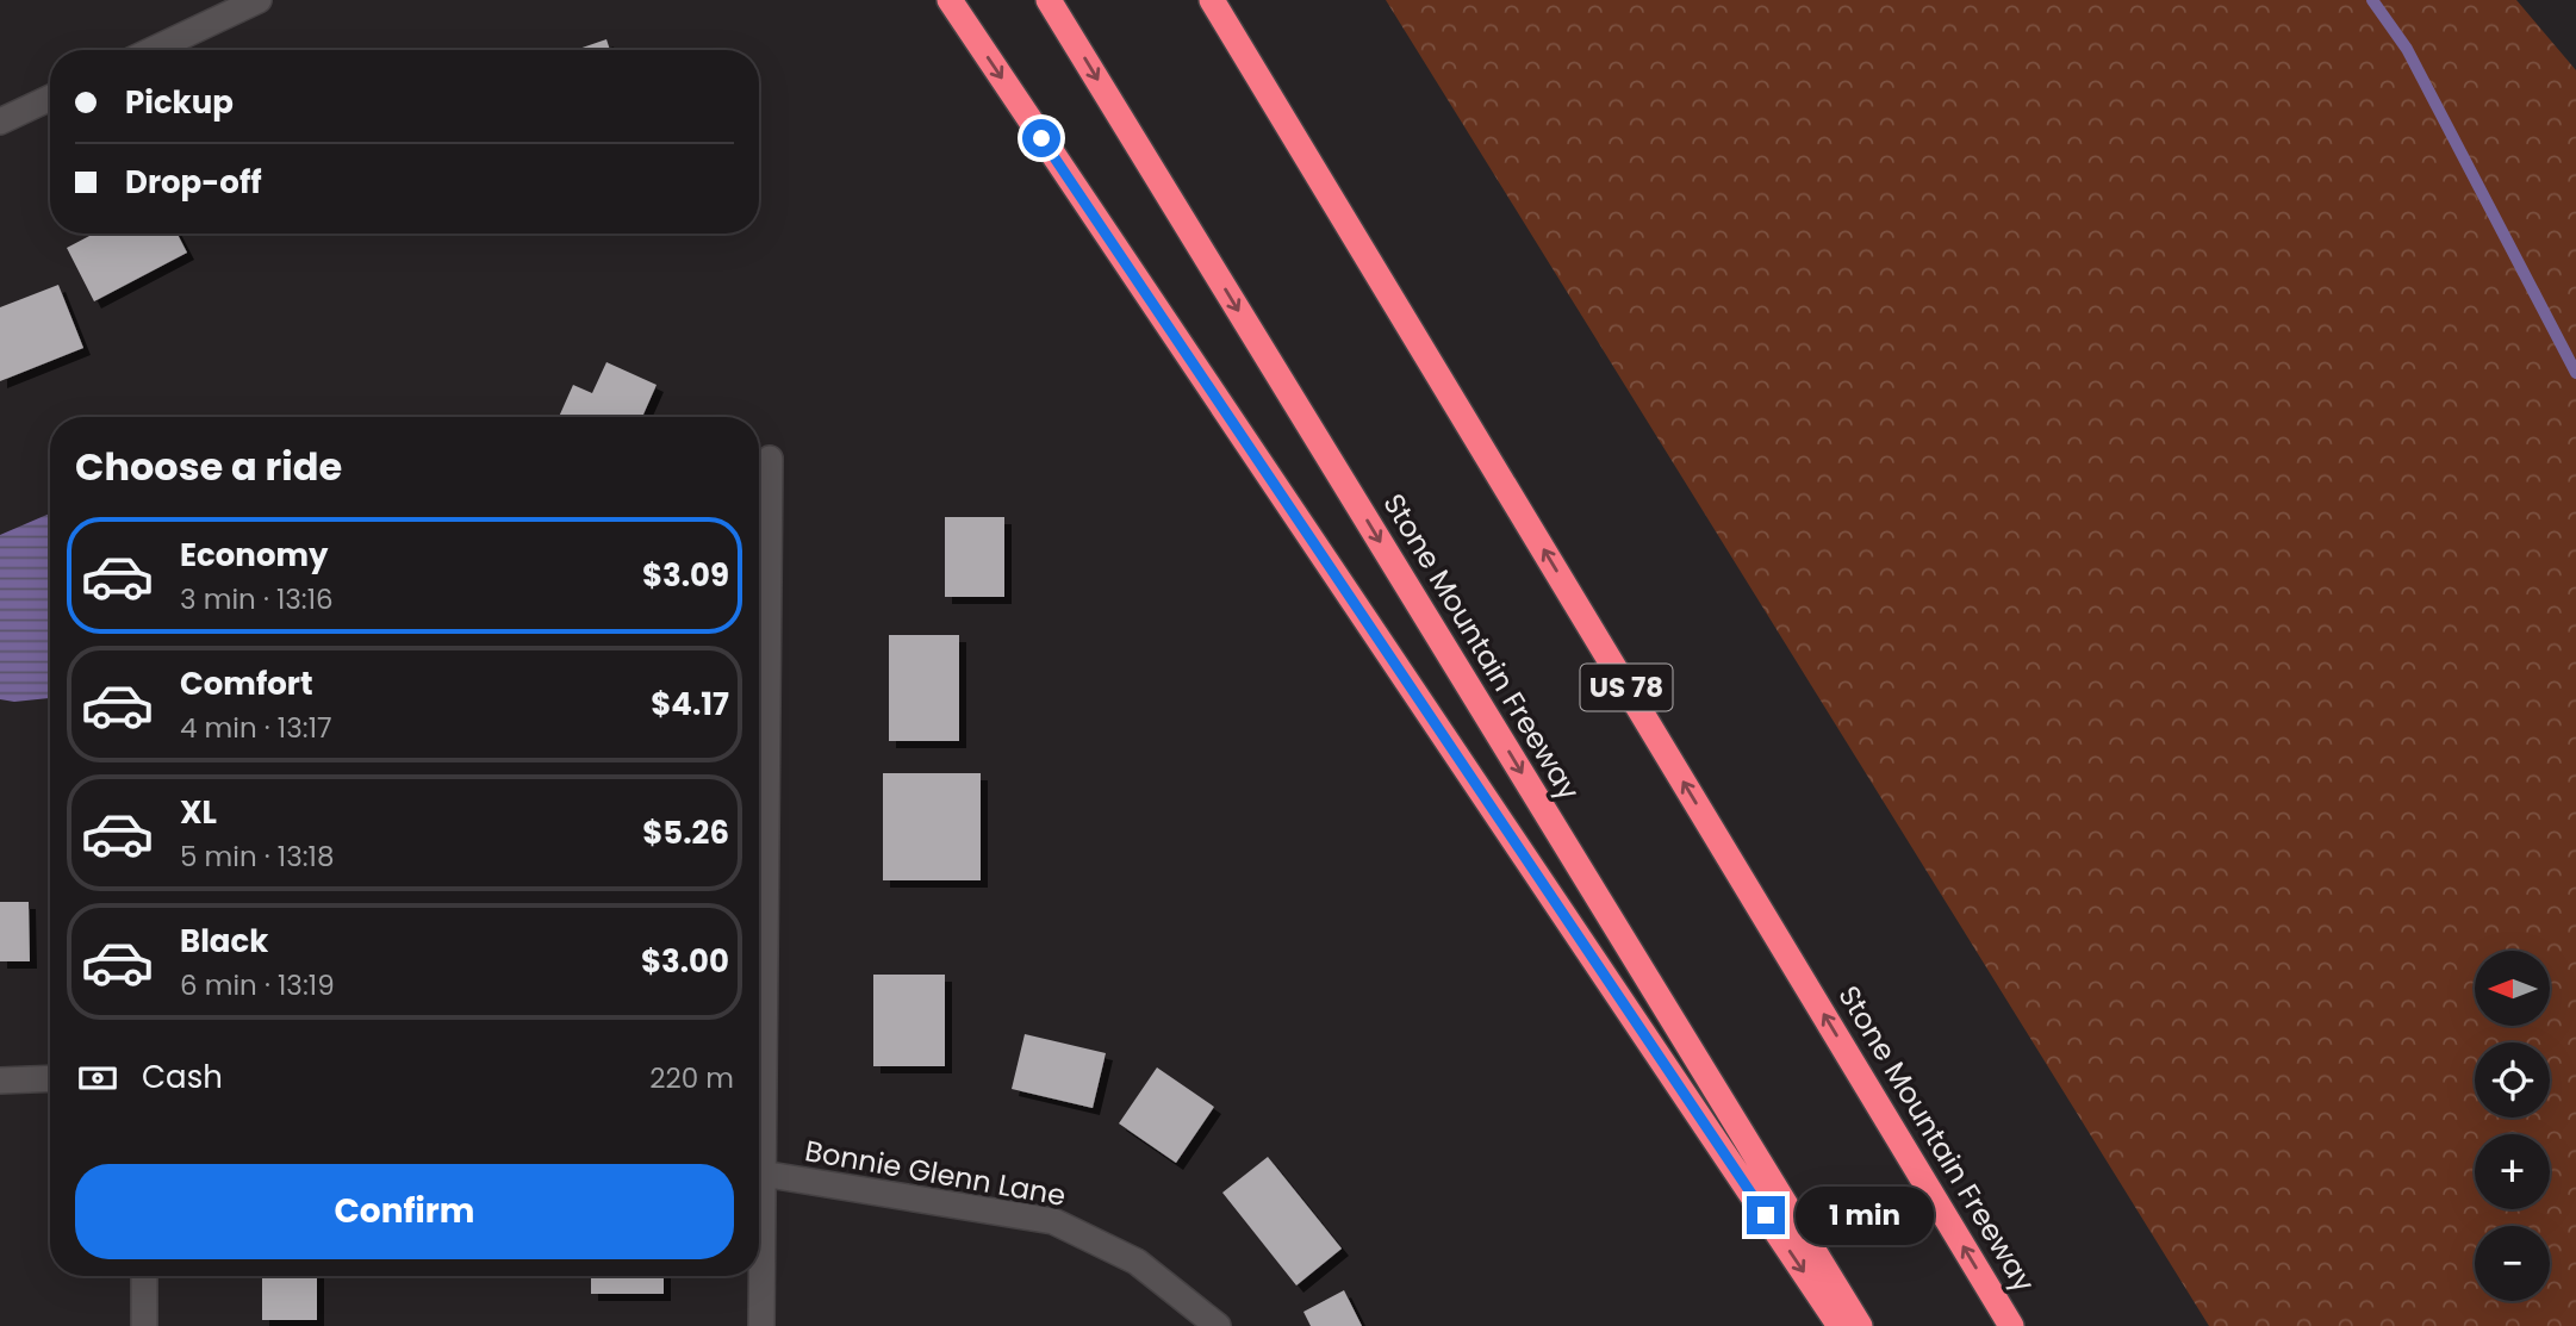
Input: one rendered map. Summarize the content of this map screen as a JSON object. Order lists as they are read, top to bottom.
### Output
{
  "streets": {
    "highway": ["Stone Mountain Freeway", "US 78"],
    "street": ["Bonnie Glenn Lane"]
  },
  "north": "left",
  "page": {
    "banner": ["Pickup", "Drop-off"],
    "heading": "Choose a ride",
    "list": [
      {
        "name": "Economy",
        "note": "3 min · 13:16",
        "value": "$3.09"
      },
      {
        "name": "Comfort",
        "note": "4 min · 13:17",
        "value": "$4.17"
      },
      {
        "name": "XL",
        "note": "5 min · 13:18",
        "value": "$5.26"
      },
      {
        "name": "Black",
        "note": "6 min · 13:19",
        "value": "$3.00"
      }
    ],
    "map_buttons": ["+", "−"],
    "pay": ["Cash", "220 m"],
    "buttons": "Confirm",
    "bubble": "1 min"
  }
}
